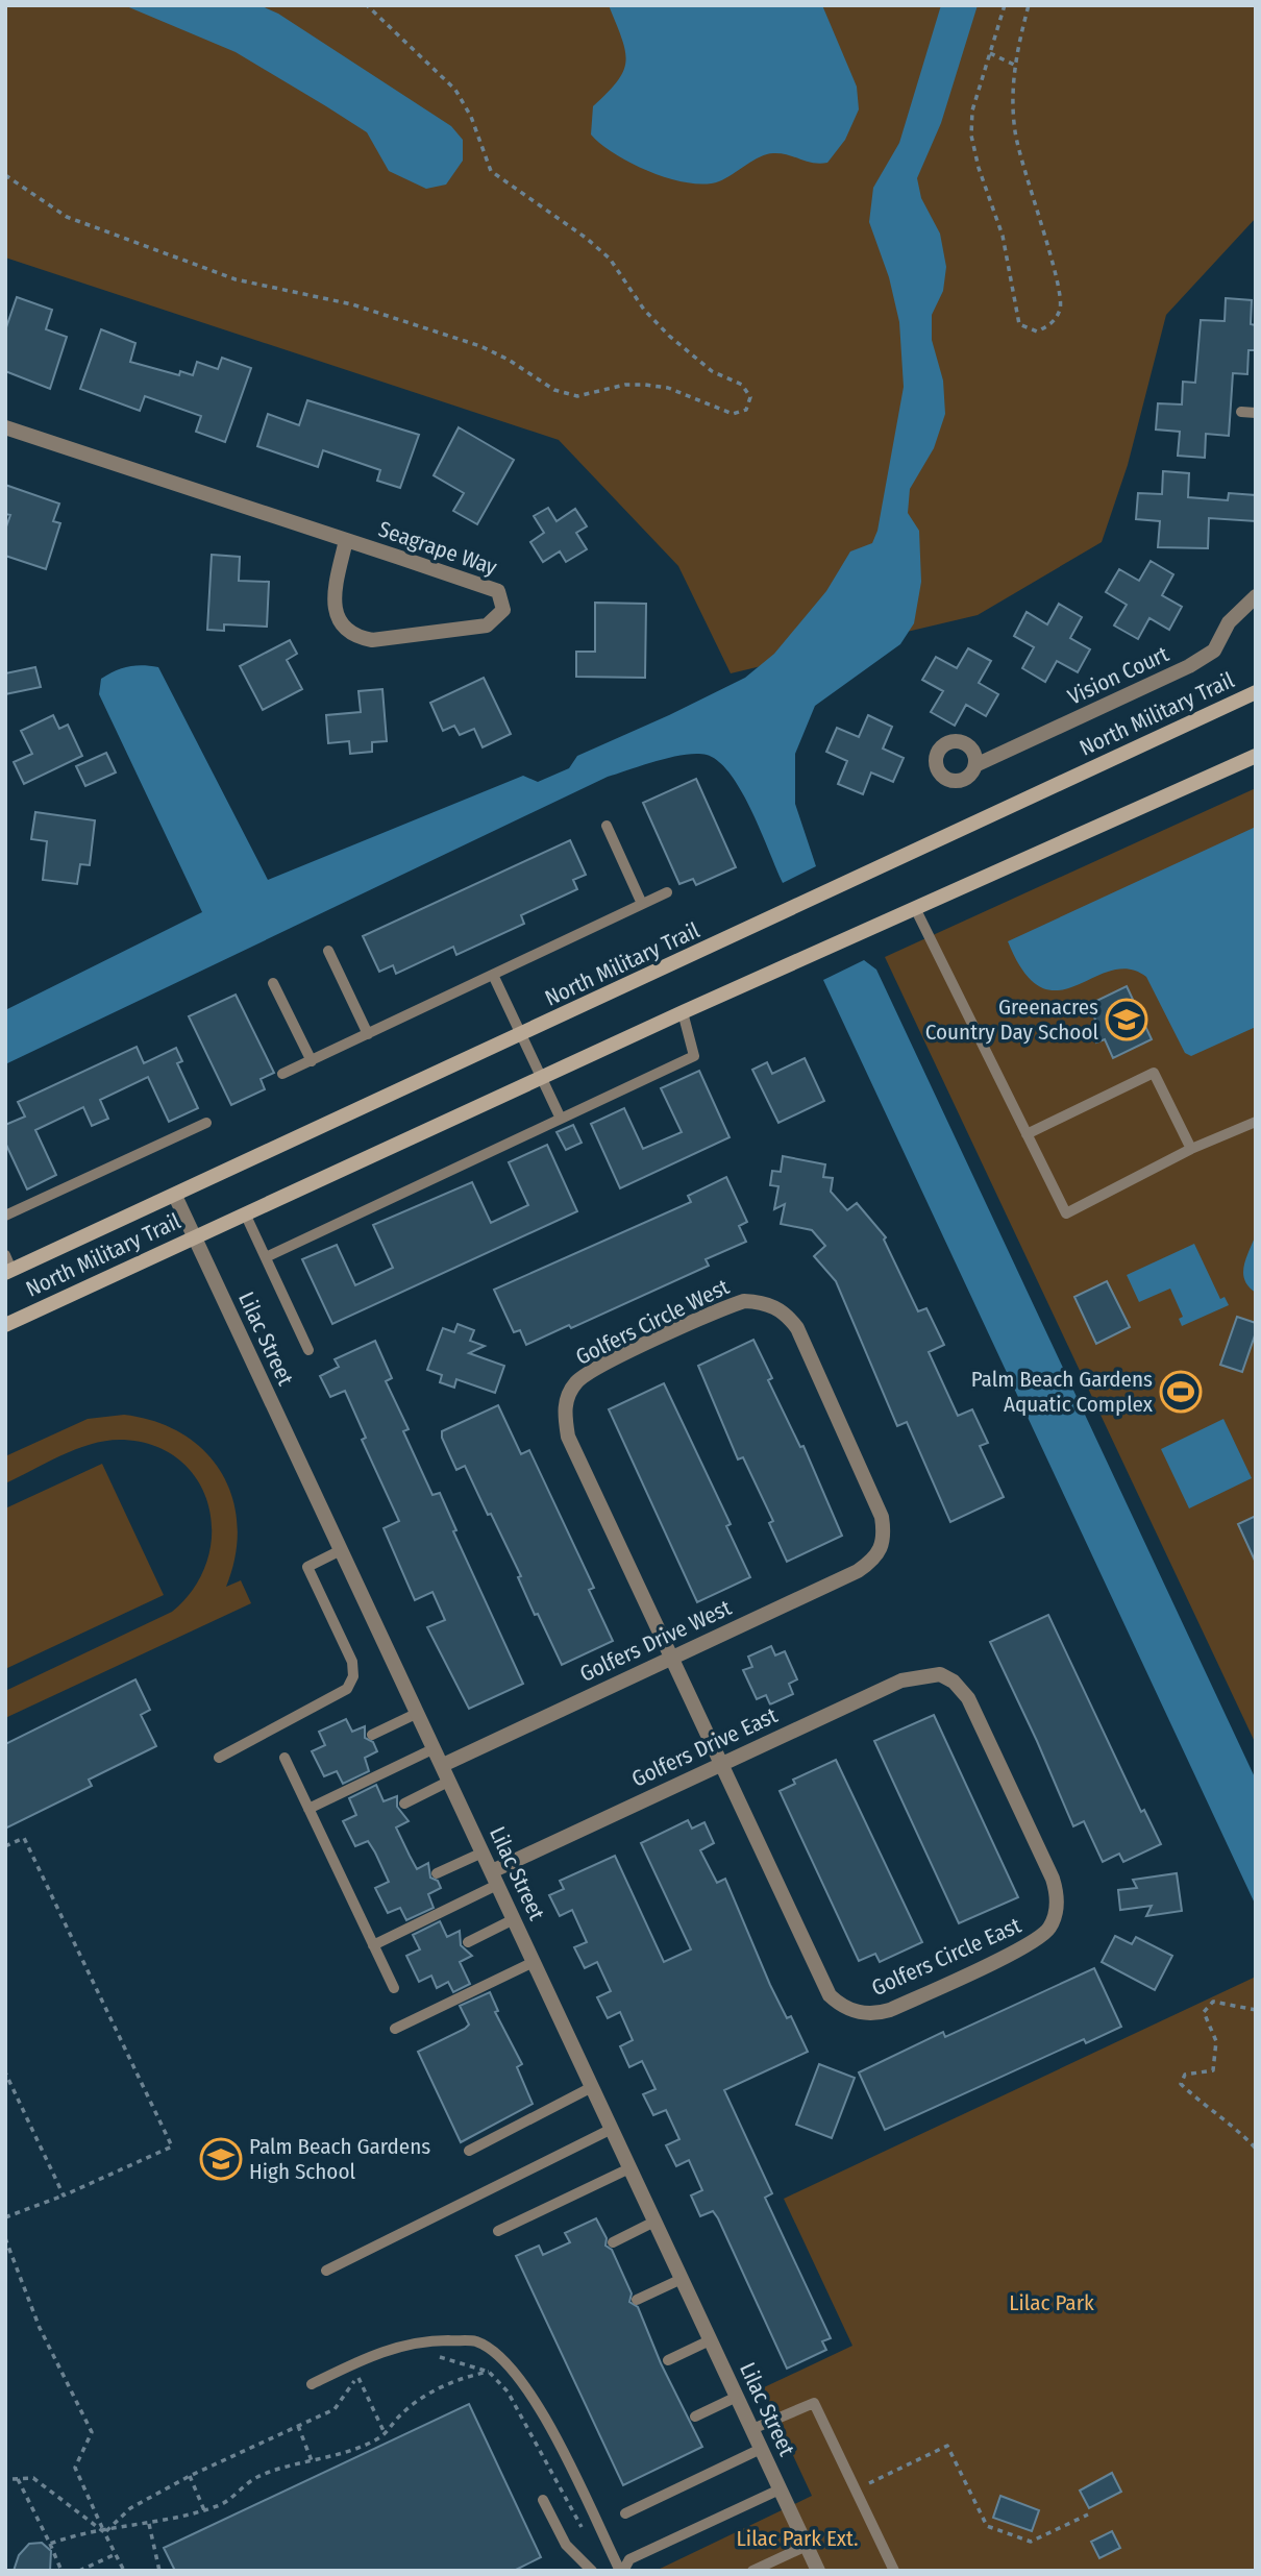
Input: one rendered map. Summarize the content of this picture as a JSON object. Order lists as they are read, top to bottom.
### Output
{
  "streets": {
    "main road": ["North Military Trail"],
    "street": [
      "Seagrape Way",
      "Vision Court",
      "Golfers Circle West",
      "Lilac Street",
      "Golfers Drive West",
      "Golfers Drive East",
      "Golfers Circle East"
    ]
  },
  "crossings": [
    ["North Military Trail", "Lilac Street"],
    ["Golfers Circle West", "Golfers Drive West"],
    ["Golfers Circle West", "Golfers Drive East"],
    ["Golfers Circle West", "Golfers Circle East"],
    ["Lilac Street", "Golfers Drive West"],
    ["Lilac Street", "Golfers Drive East"],
    ["Golfers Drive East", "Golfers Circle East"]
  ],
  "parks": ["Lilac Park", "Lilac Park Ext."],
  "places": {
    "school or university": ["Greenacres Country Day School", "Palm Beach Gardens High School"],
    "sports": ["Palm Beach Gardens Aquatic Complex"]
  }
}
